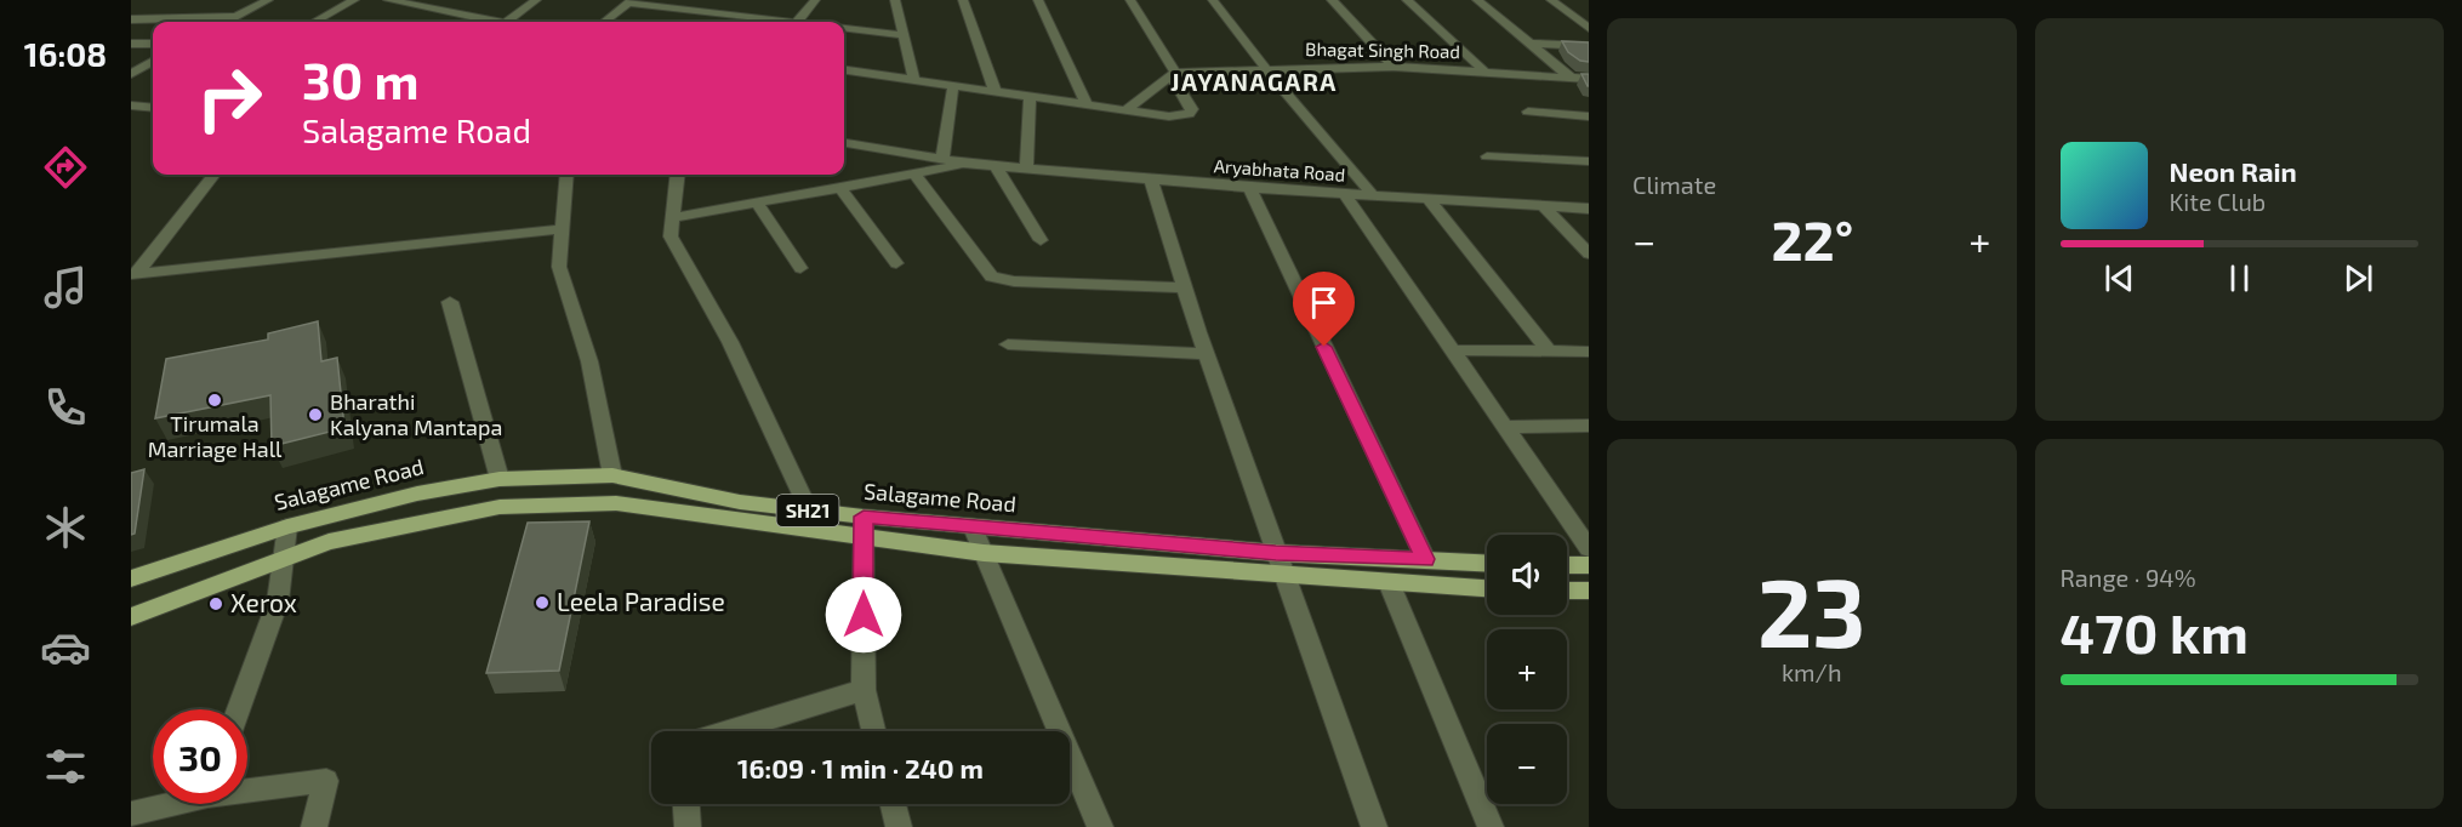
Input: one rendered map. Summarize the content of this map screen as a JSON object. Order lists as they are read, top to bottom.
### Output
{
  "streets": {
    "main road": ["Salagame Road", "SH21"],
    "street": ["Bhagat Singh Road", "Aryabhata Road"]
  },
  "districts": ["JAYANAGARA"],
  "places": [
    "Tirumala Marriage Hall",
    "Bharathi Kalyana Mantapa",
    "Leela Paradise",
    "Xerox"
  ],
  "page": {
    "tabs": "16:08",
    "tile": [
      "Climate",
      ["23", "km/h"],
      ["Range · 94%", "470 km"]
    ],
    "turn": ["30 m", "Salagame Road"],
    "song": ["Neon Rain", "Kite Club"],
    "heat": ["−", "22°", "+"],
    "map_buttons": ["+", "−"],
    "limit": "30",
    "trip": "16:09 · 1 min · 240 m"
  }
}
